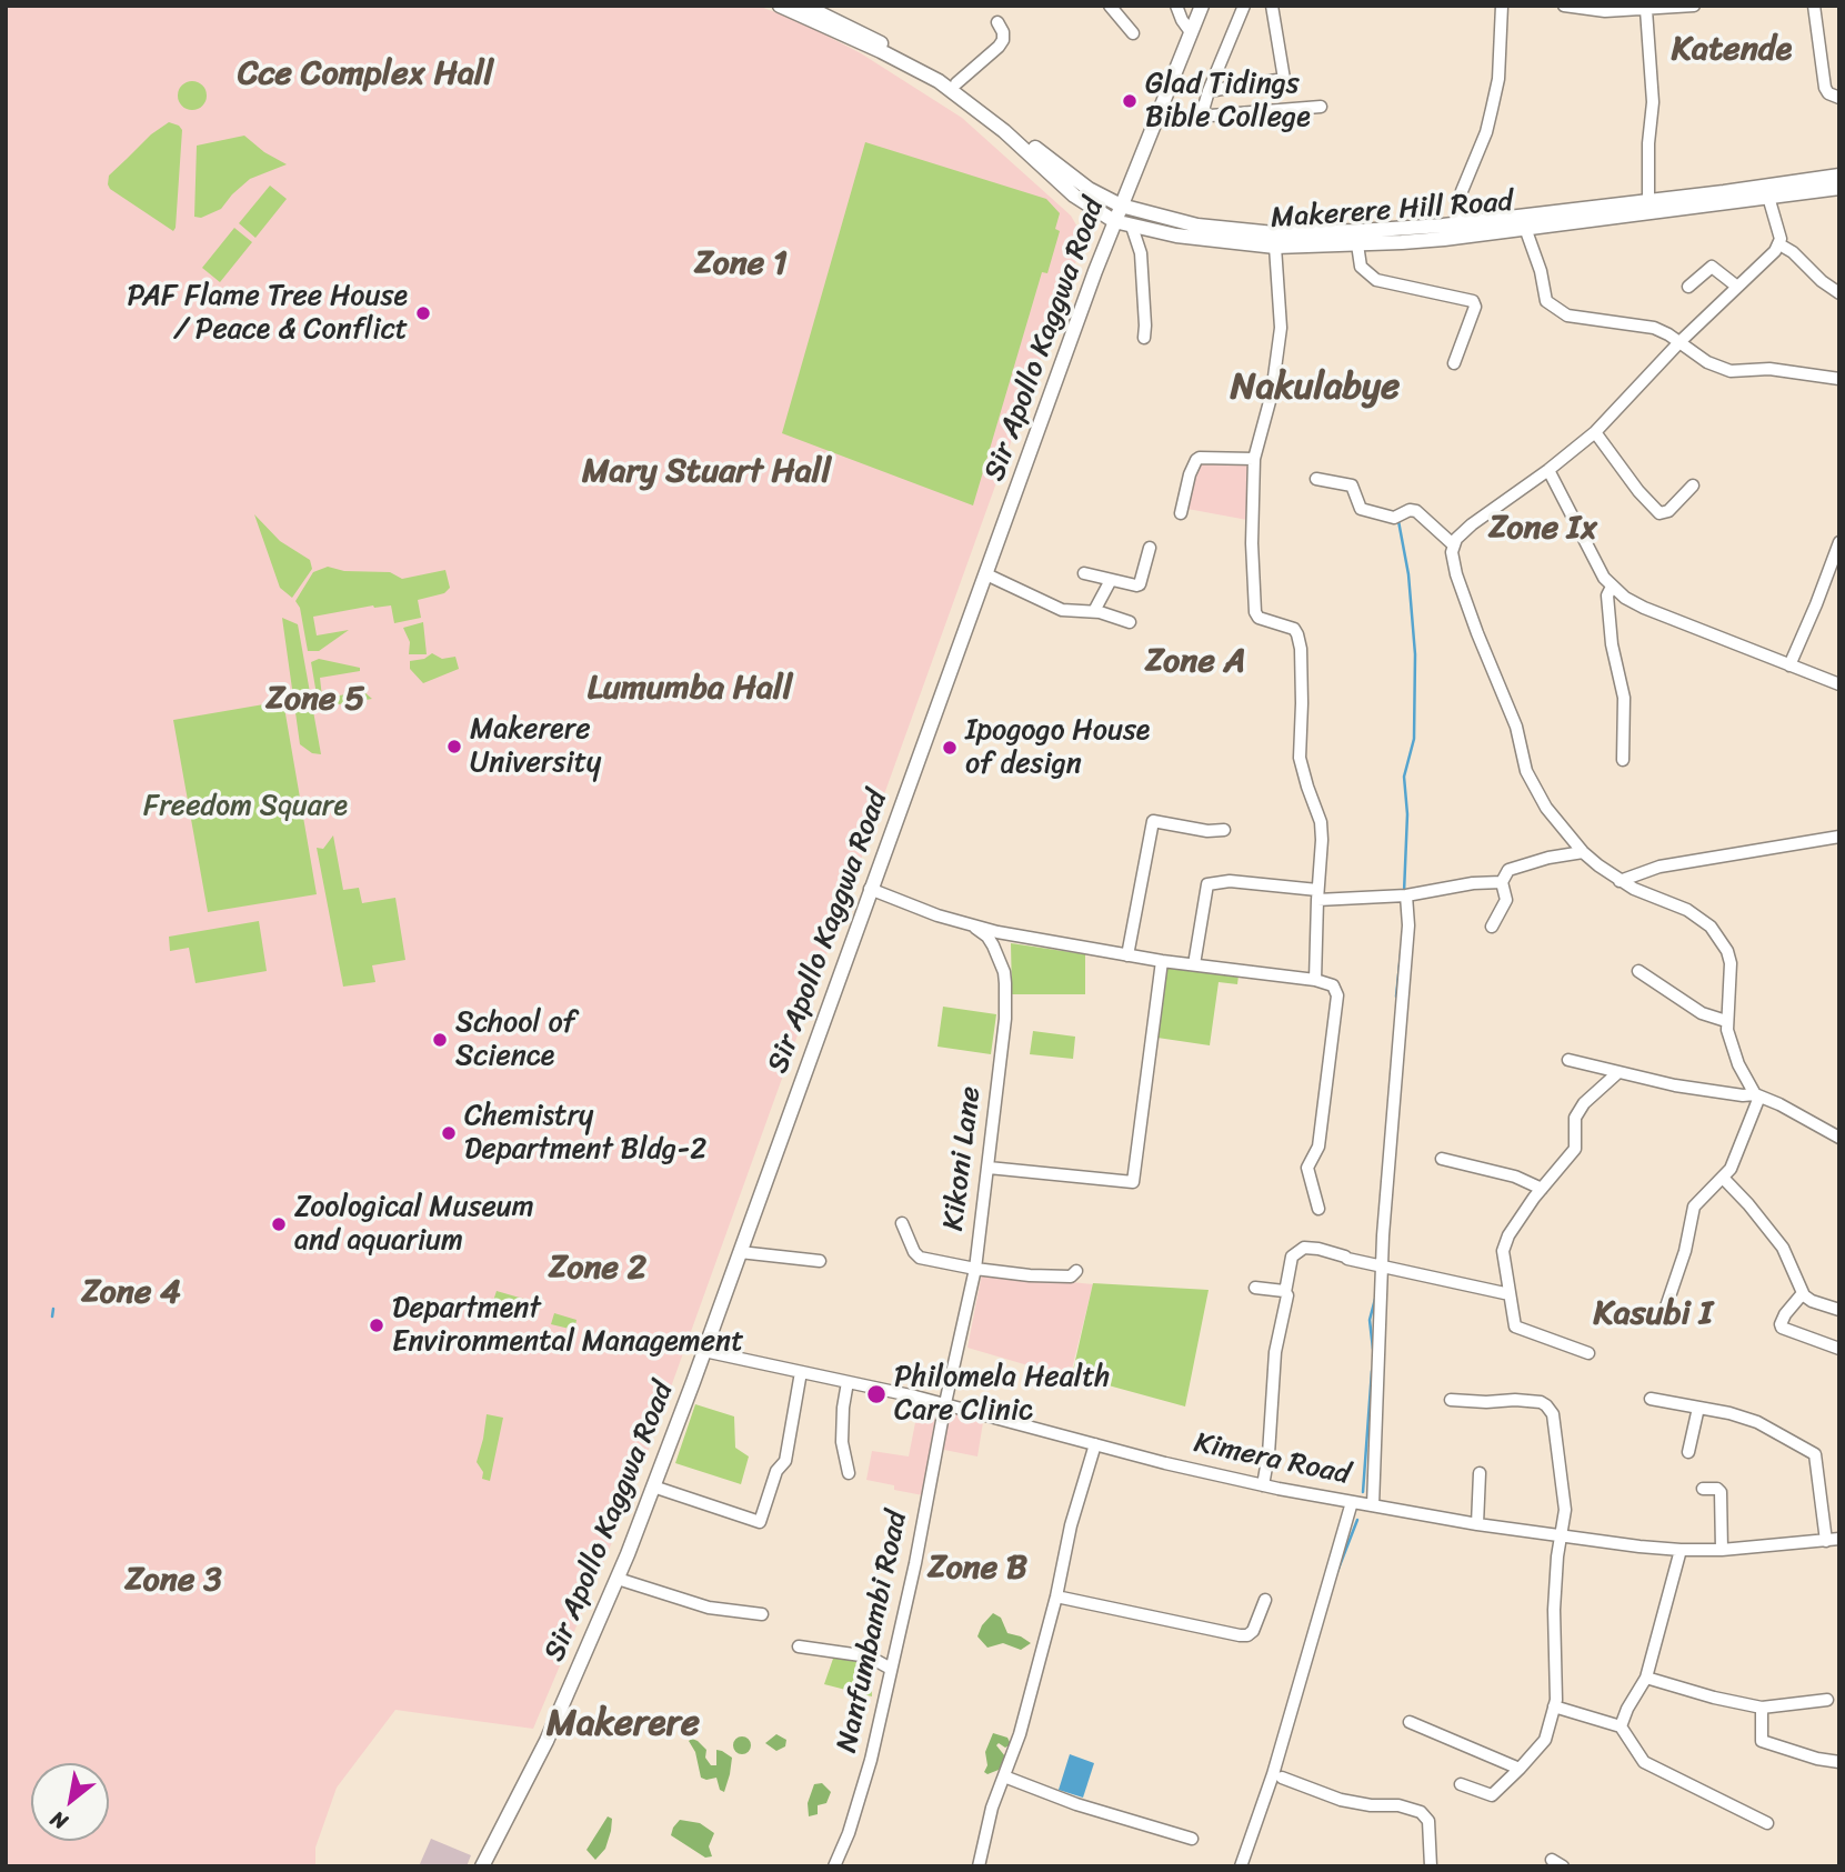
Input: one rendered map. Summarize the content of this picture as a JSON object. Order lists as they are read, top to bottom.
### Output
{
  "streets": {
    "main road": ["Makerere Hill Road", "Sir Apollo Kaggwa Road"],
    "street": ["Kikoni Lane", "Kimera Road", "Nanfumbambi Road"]
  },
  "crossings": [
    ["Makerere Hill Road", "Sir Apollo Kaggwa Road"],
    ["Sir Apollo Kaggwa Road", "Kimera Road"],
    ["Kikoni Lane", "Kimera Road"],
    ["Kikoni Lane", "Nanfumbambi Road"],
    ["Kimera Road", "Nanfumbambi Road"]
  ],
  "districts": [
    "Katende",
    "Cce Complex Hall",
    "Zone 1",
    "Nakulabye",
    "Mary Stuart Hall",
    "Zone Ix",
    "Zone A",
    "Lumumba Hall",
    "Zone 5",
    "Zone 2",
    "Zone 4",
    "Kasubi I",
    "Zone B",
    "Zone 3",
    "Makerere"
  ],
  "parks": ["Freedom Square"],
  "places": [
    "Glad Tidings Bible College",
    "PAF Flame Tree House / Peace & Conflict",
    "Makerere University",
    "Ipogogo House of design",
    "School of Science",
    "Chemistry Department Bldg-2",
    "Zoological Museum and aquarium",
    "Department Environmental Management",
    "Philomela Health Care Clinic"
  ],
  "north": "bottom left"
}
